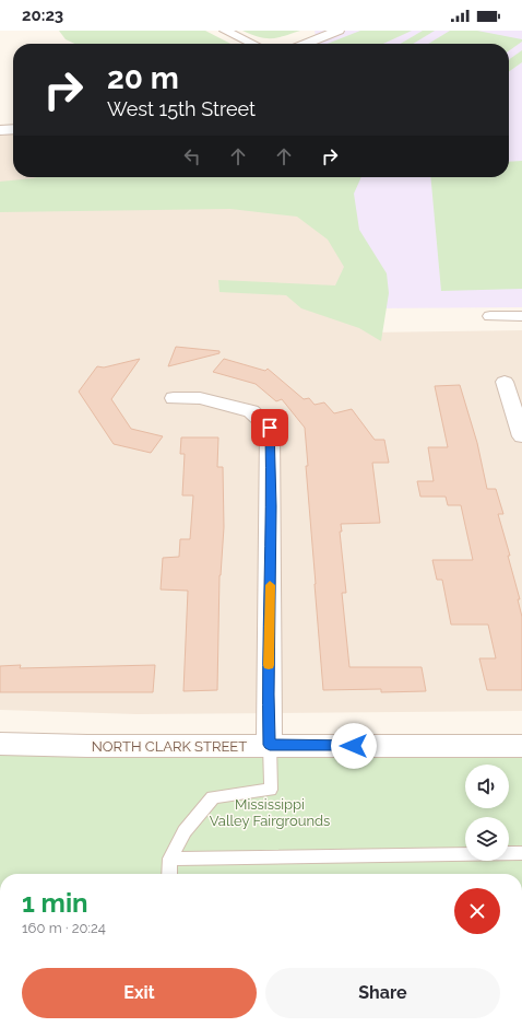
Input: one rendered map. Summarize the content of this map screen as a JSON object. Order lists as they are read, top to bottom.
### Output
{
  "streets": {
    "street": ["NORTH CLARK STREET"]
  },
  "parks": ["Mississippi Valley Fairgrounds"],
  "page": {
    "status": "20:23",
    "turn": ["20 m", "West 15th Street"],
    "heading": ["1 min", "160 m · 20:24"],
    "buttons": ["Exit", "Share"]
  }
}
